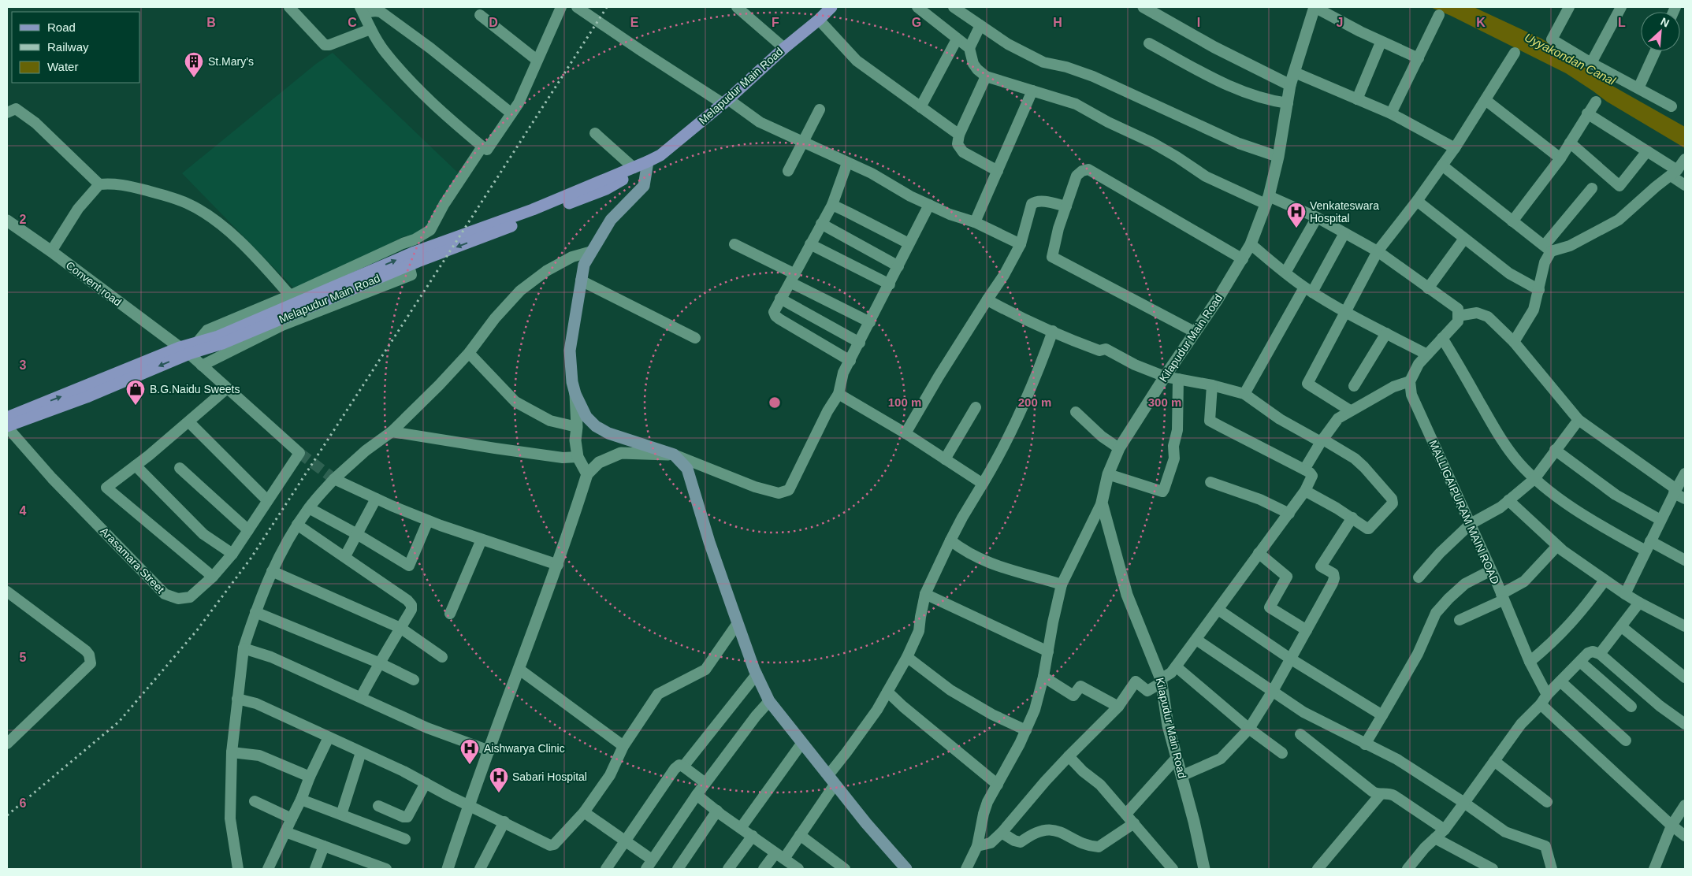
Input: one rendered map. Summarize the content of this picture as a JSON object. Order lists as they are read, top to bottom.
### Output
{
  "streets": {
    "main road": ["Melapudur Main Road"],
    "street": [
      "Convent road",
      "Kilapudur Main Road",
      "MALLIGAIPURAM MAIN ROAD",
      "Arasamara Street"
    ]
  },
  "crossings": [
    ["Melapudur Main Road", "Convent road"],
    ["Melapudur Main Road", "Arasamara Street"]
  ],
  "water": ["Uyyakondan Canal"],
  "places": {
    "building": ["St.Mary's"],
    "hospital": ["Venkateswara Hospital", "Aishwarya Clinic", "Sabari Hospital"],
    "shop": ["B.G.Naidu Sweets"]
  },
  "legend": ["Road", "Railway", "Water"],
  "north": "top right",
  "grid": {
    "columns": [
      "B",
      "C",
      "D",
      "E",
      "F",
      "G",
      "H",
      "I",
      "J",
      "K",
      "L"
    ],
    "rows": [
      "2",
      "3",
      "4",
      "5",
      "6"
    ]
  },
  "rings": ["100 m", "200 m", "300 m"]
}
